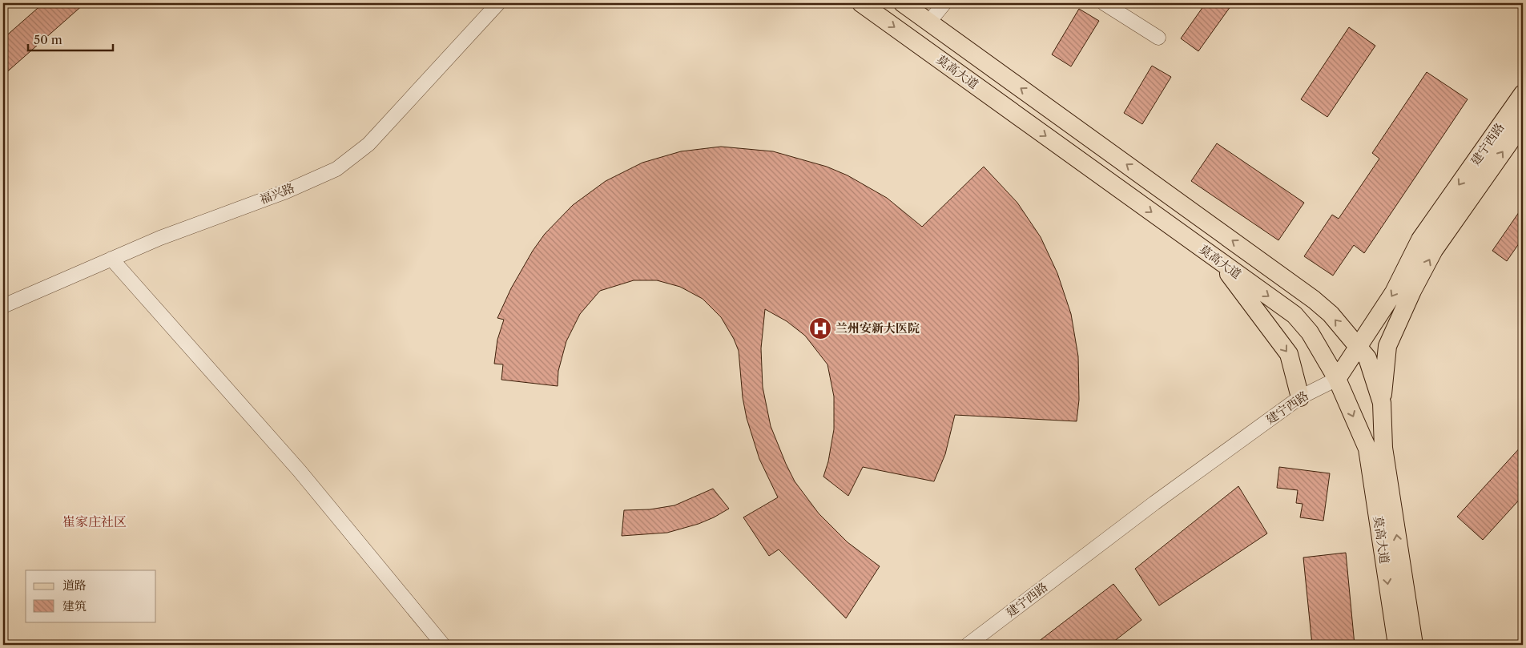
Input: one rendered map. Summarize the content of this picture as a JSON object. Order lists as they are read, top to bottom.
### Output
{
  "streets": {
    "main road": ["莫高大道", "建宁西路"],
    "street": ["福兴路"]
  },
  "crossings": [
    ["莫高大道", "建宁西路"]
  ],
  "districts": ["崔家庄社区"],
  "places": {
    "hospital": ["兰州安新大医院"]
  },
  "legend": ["道路", "建筑"],
  "scale_bar": "50 m"
}
